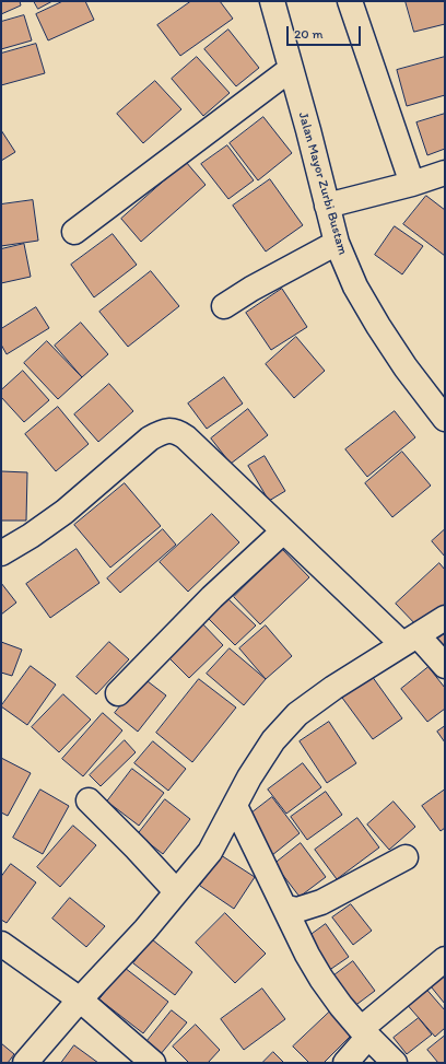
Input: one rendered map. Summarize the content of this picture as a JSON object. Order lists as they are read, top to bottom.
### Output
{
  "streets": {
    "street": ["Jalan Mayor Zurbi Bustam"]
  },
  "scale_bar": "20 m"
}
